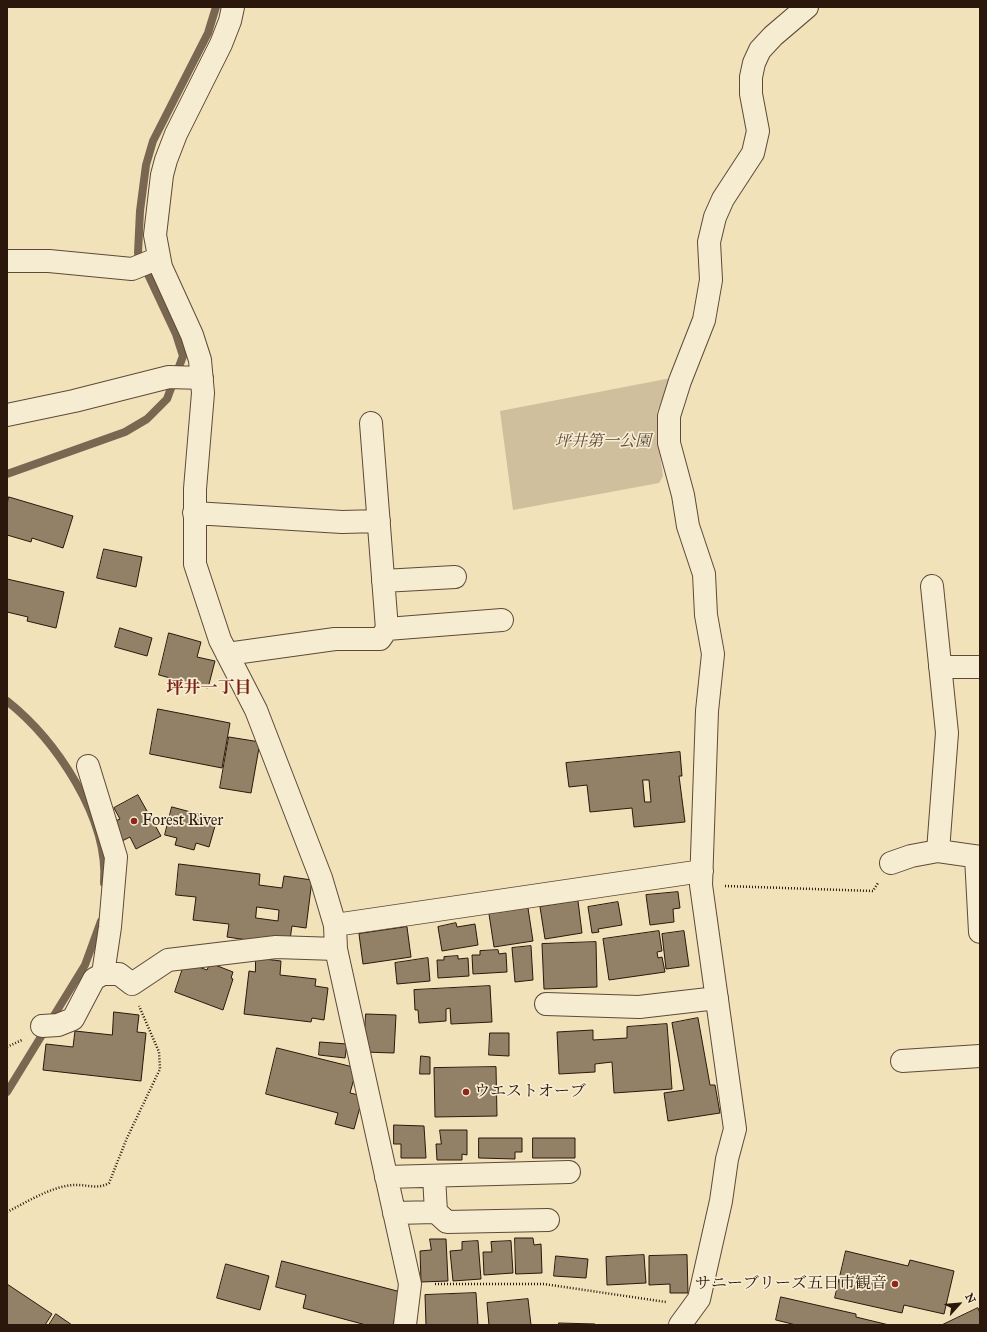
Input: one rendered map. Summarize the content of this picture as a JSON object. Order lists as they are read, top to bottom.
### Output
{
  "districts": ["坪井一丁目"],
  "parks": ["坪井第一公園"],
  "places": ["Forest River", "ウエストオーブ", "サニーブリーズ五日市観音"],
  "north": "top right"
}
